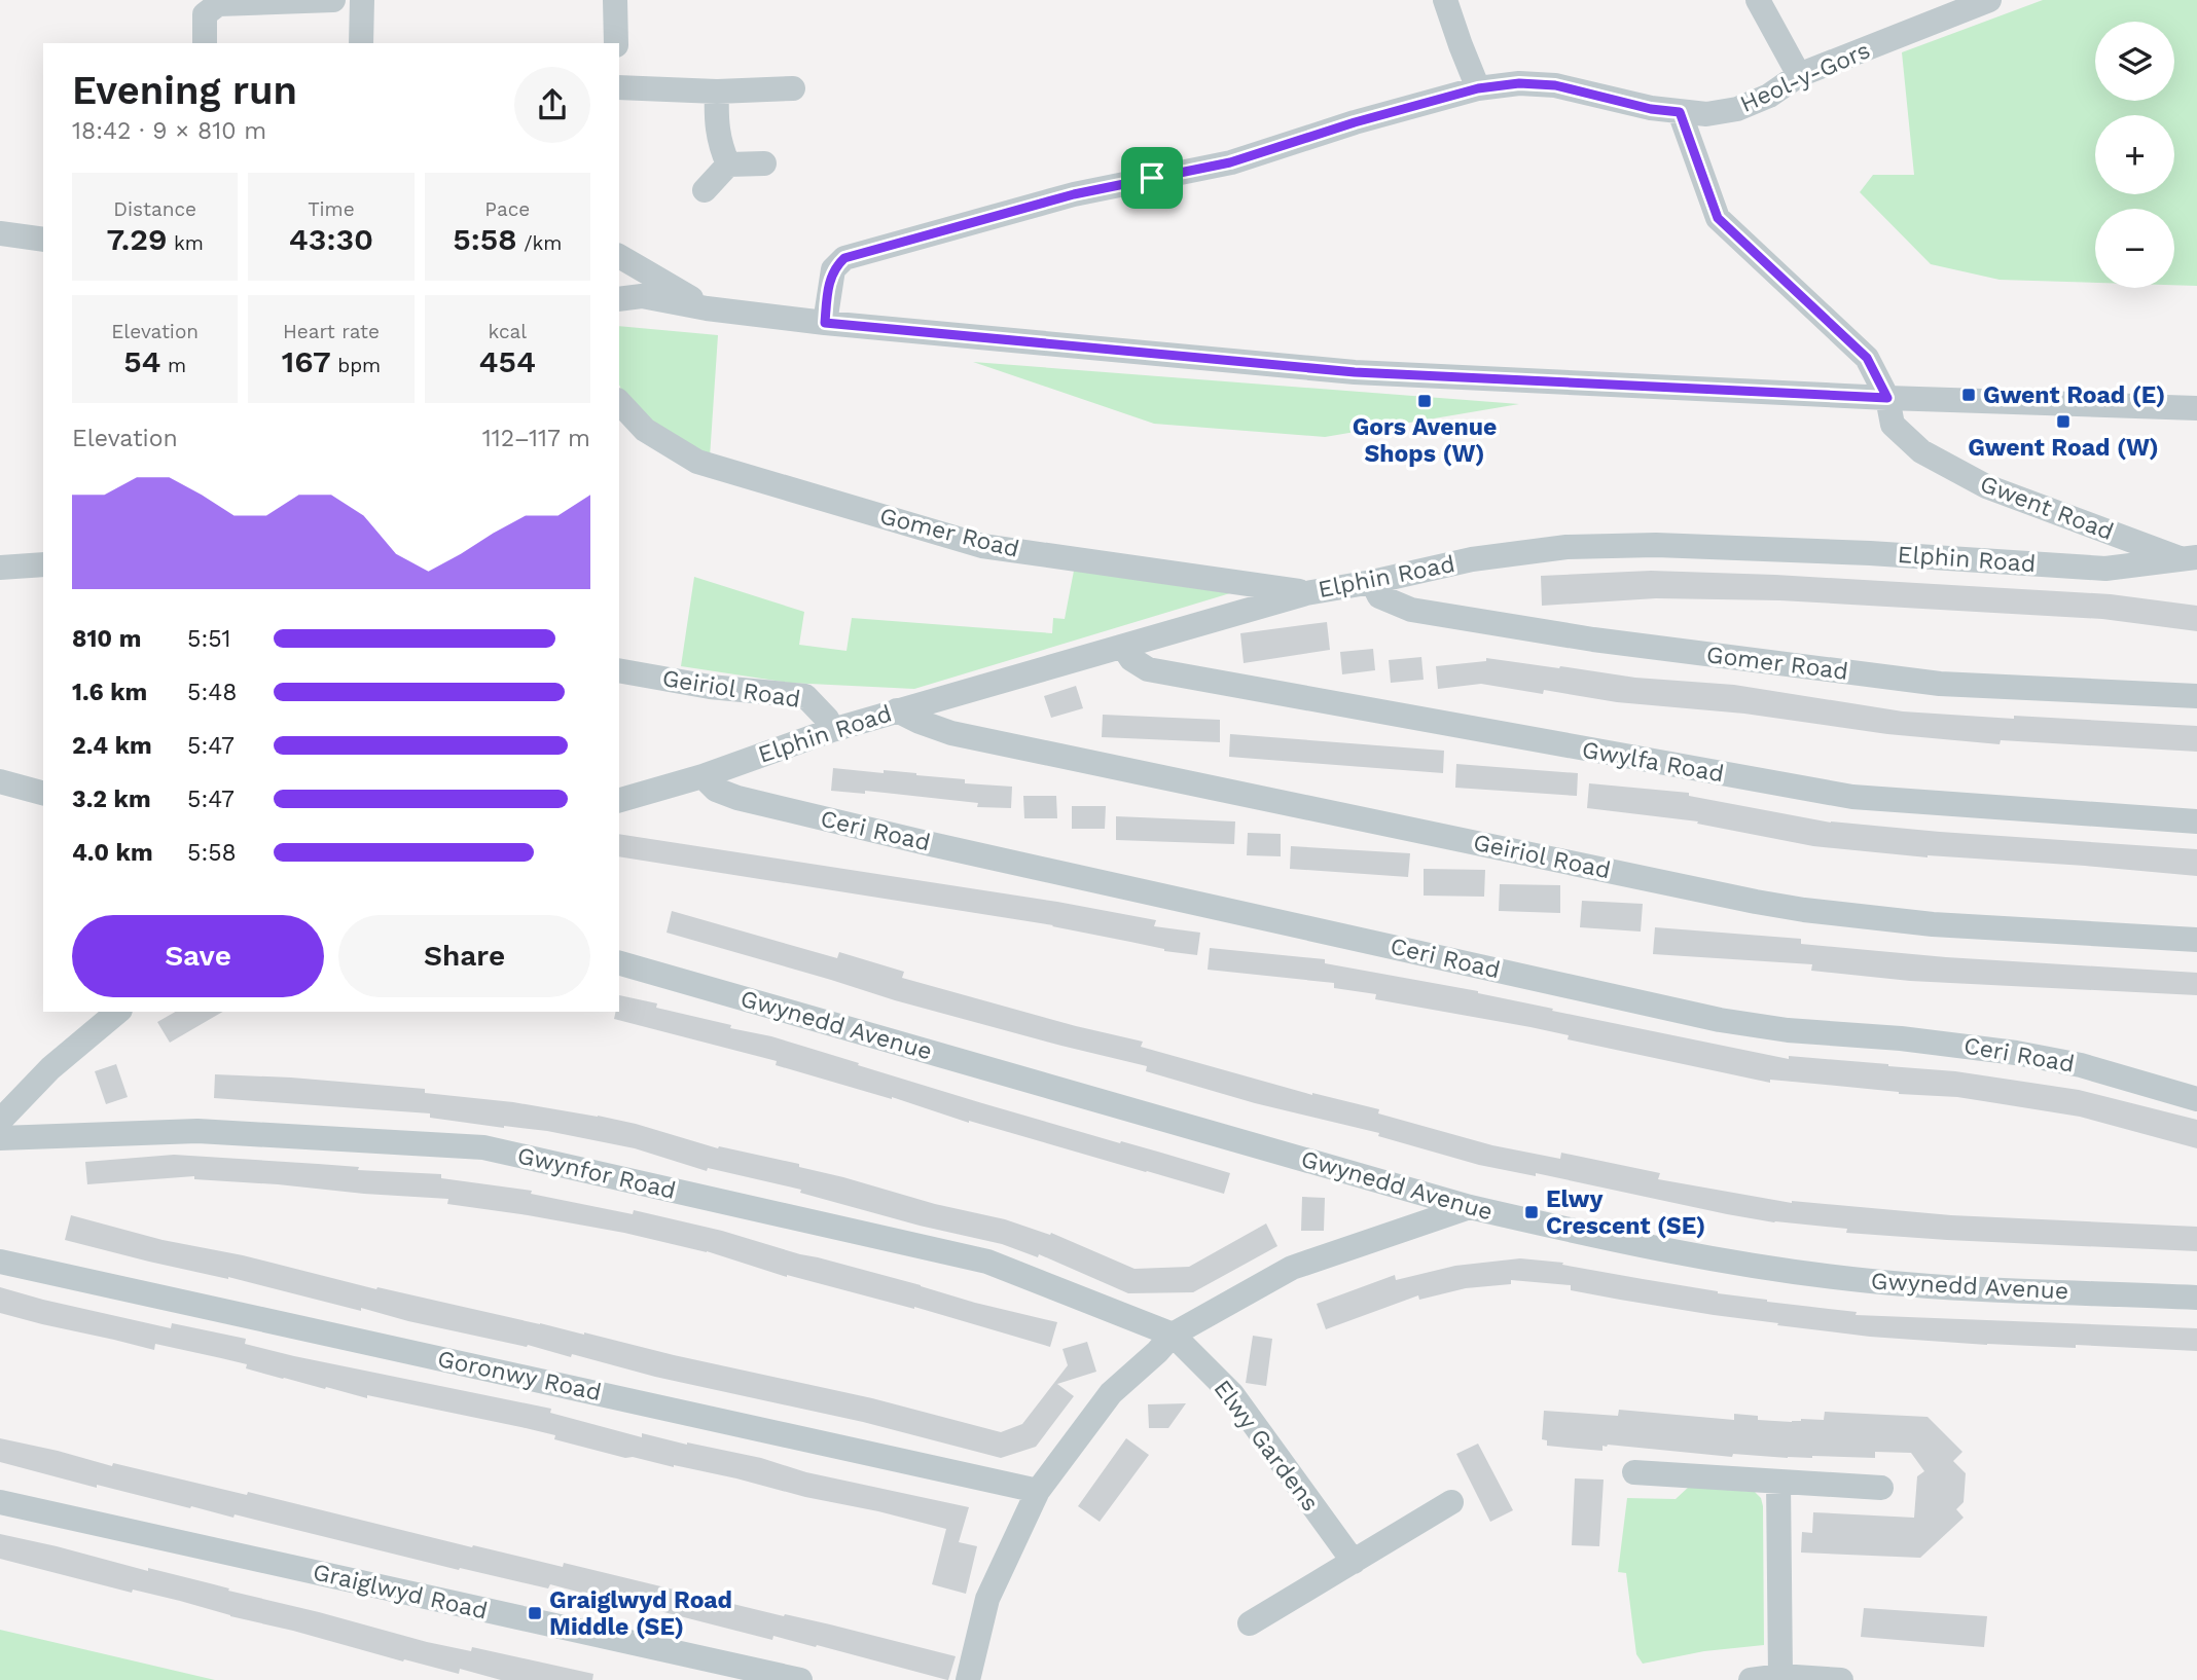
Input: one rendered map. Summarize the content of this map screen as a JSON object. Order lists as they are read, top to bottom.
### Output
{
  "streets": {
    "street": [
      "Heol-y-Gors",
      "Gwent Road",
      "Gomer Road",
      "Elphin Road",
      "Geiriol Road",
      "Gwylfa Road",
      "Ceri Road",
      "Gwynedd Avenue",
      "Gwynfor Road",
      "Goronwy Road",
      "Elwy Gardens",
      "Graiglwyd Road"
    ]
  },
  "crossings": [
    ["Heol-y-Gors", "Gwent Road"],
    ["Gwent Road", "Elphin Road"],
    ["Gomer Road", "Elphin Road"],
    ["Elphin Road", "Geiriol Road"],
    ["Elphin Road", "Gwylfa Road"],
    ["Elphin Road", "Ceri Road"],
    ["Gwynfor Road", "Elwy Gardens"]
  ],
  "places": {
    "transit": [
      "Gwent Road (E)",
      "Gors Avenue Shops (W)",
      "Gwent Road (W)",
      "Elwy Crescent (SE)",
      "Graiglwyd Road Middle (SE)"
    ]
  },
  "page": {
    "map_buttons": ["+", "−"],
    "heading": ["Evening run", "18:42 · 9 × 810 m"],
    "stats": [
      ["Distance", "7.29 km"],
      ["Time", "43:30"],
      ["Pace", "5:58 /km"],
      ["Elevation", "54 m"],
      ["Heart rate", "167 bpm"],
      ["kcal", "454"]
    ],
    "chart": ["Elevation", "112–117 m"],
    "list": [
      {
        "name": "810 m",
        "note": "5:51"
      },
      {
        "name": "1.6 km",
        "note": "5:48"
      },
      {
        "name": "2.4 km",
        "note": "5:47"
      },
      {
        "name": "3.2 km",
        "note": "5:47"
      },
      {
        "name": "4.0 km",
        "note": "5:58"
      }
    ],
    "buttons": ["Save", "Share"]
  }
}
